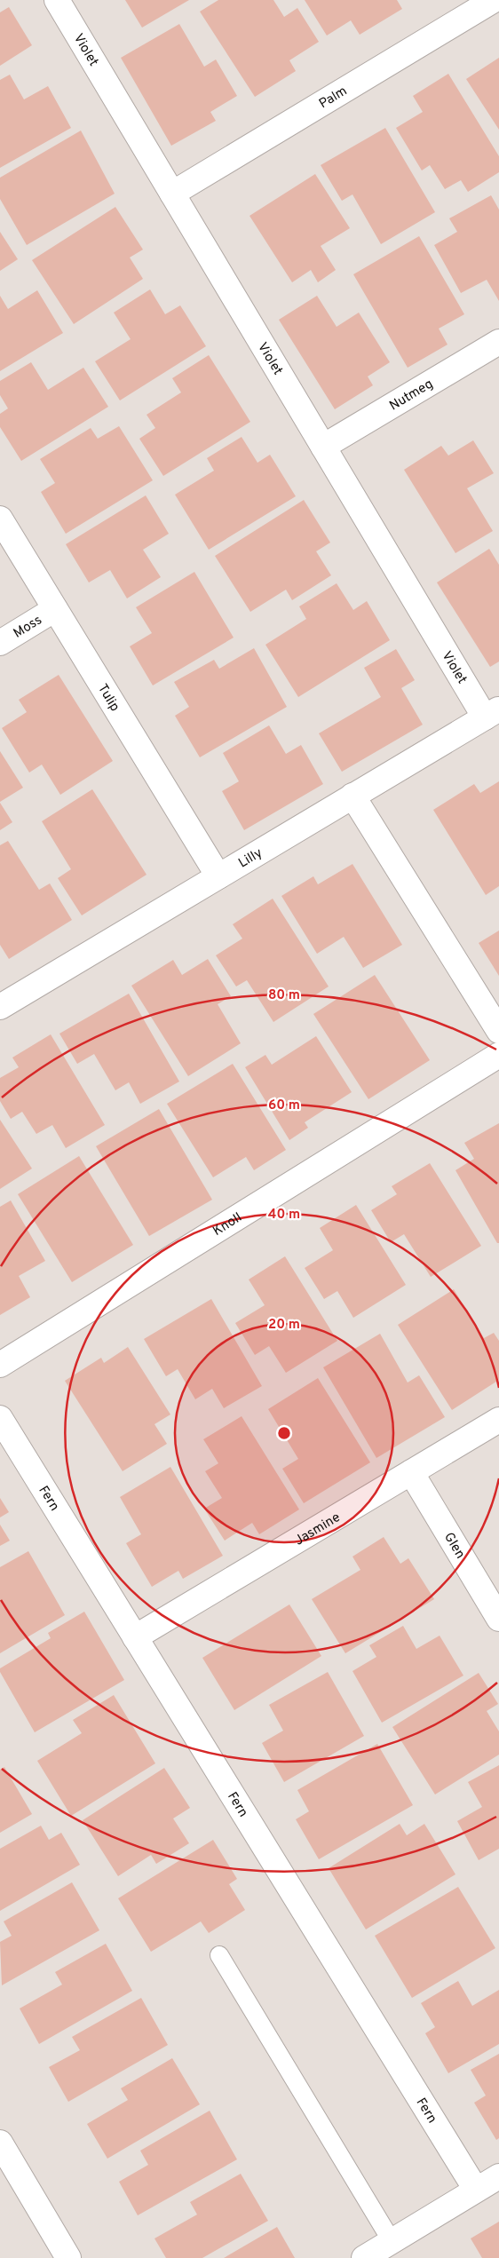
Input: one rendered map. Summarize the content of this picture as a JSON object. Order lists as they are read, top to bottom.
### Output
{
  "streets": {
    "street": [
      "Violet",
      "Palm",
      "Nutmeg",
      "Moss",
      "Tulip",
      "Lilly",
      "Knoll",
      "Fern",
      "Jasmine",
      "Glen"
    ]
  },
  "crossings": [
    ["Violet", "Palm"],
    ["Violet", "Nutmeg"],
    ["Violet", "Lilly"],
    ["Moss", "Tulip"],
    ["Tulip", "Lilly"],
    ["Fern", "Jasmine"],
    ["Jasmine", "Glen"]
  ],
  "rings": [
    "80 m",
    "60 m",
    "40 m",
    "20 m"
  ]
}
